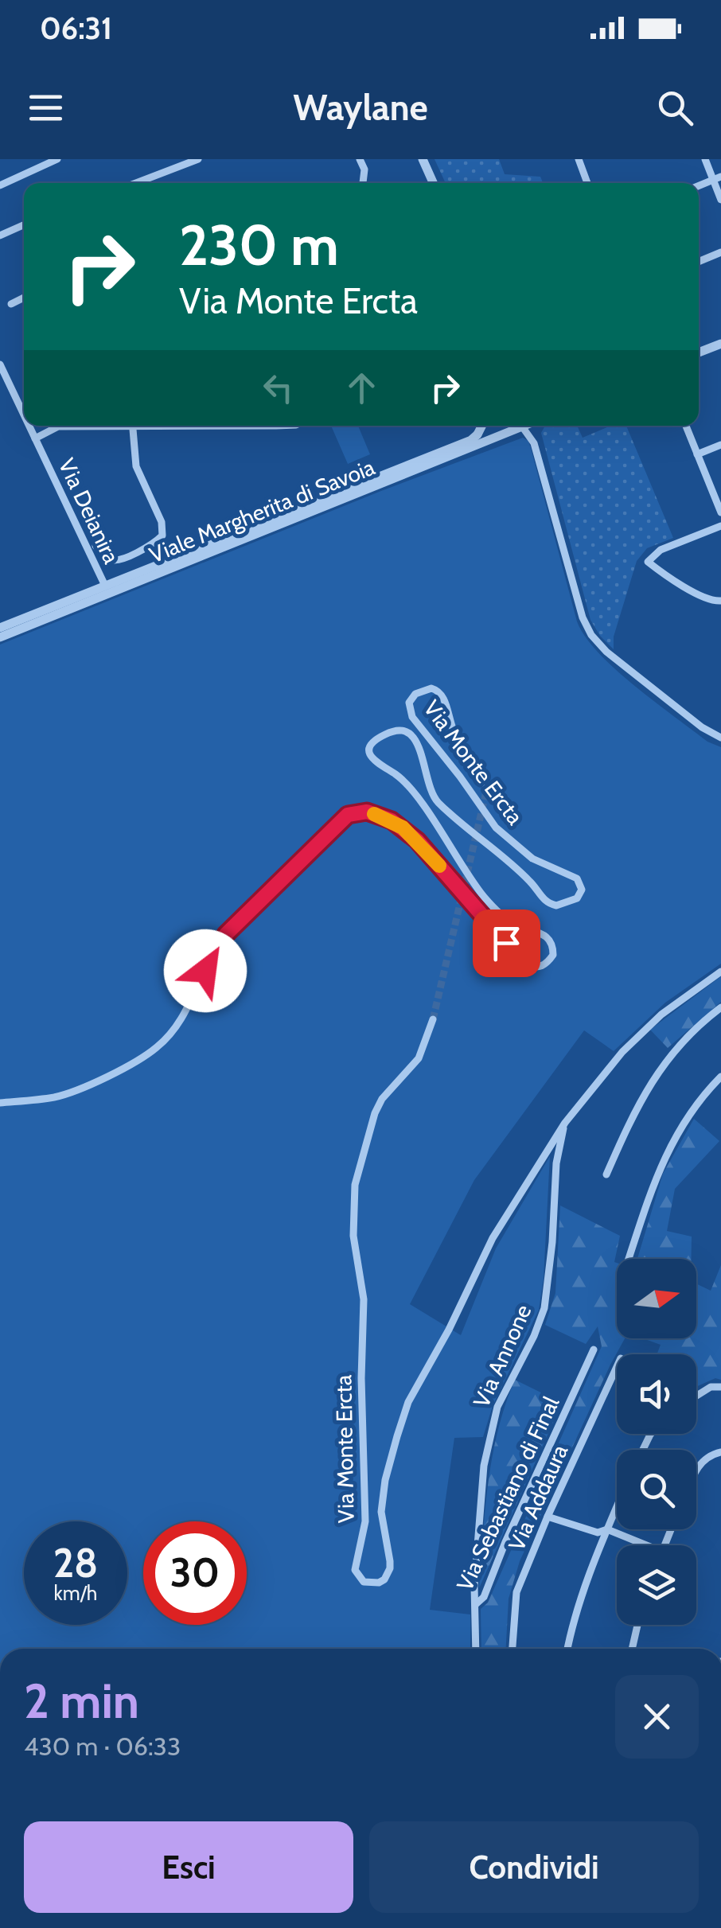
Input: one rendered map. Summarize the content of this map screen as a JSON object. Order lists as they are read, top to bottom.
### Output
{
  "streets": {
    "street": [
      "Via Deianira",
      "Viale Margherita di Savoia",
      "Via Monte Ercta",
      "Via Annone",
      "Via Sebastiano di Final",
      "Via Addaura"
    ]
  },
  "crossings": [
    ["Via Deianira", "Viale Margherita di Savoia"],
    ["Via Monte Ercta", "Via Annone"],
    ["Via Annone", "Via Sebastiano di Final"]
  ],
  "north": "right",
  "page": {
    "status": "06:31",
    "header": "Waylane",
    "turn": ["230 m", "Via Monte Ercta"],
    "speed": "28 km/h",
    "limit": "30",
    "heading": ["2 min", "430 m · 06:33"],
    "buttons": ["Esci", "Condividi"]
  }
}
